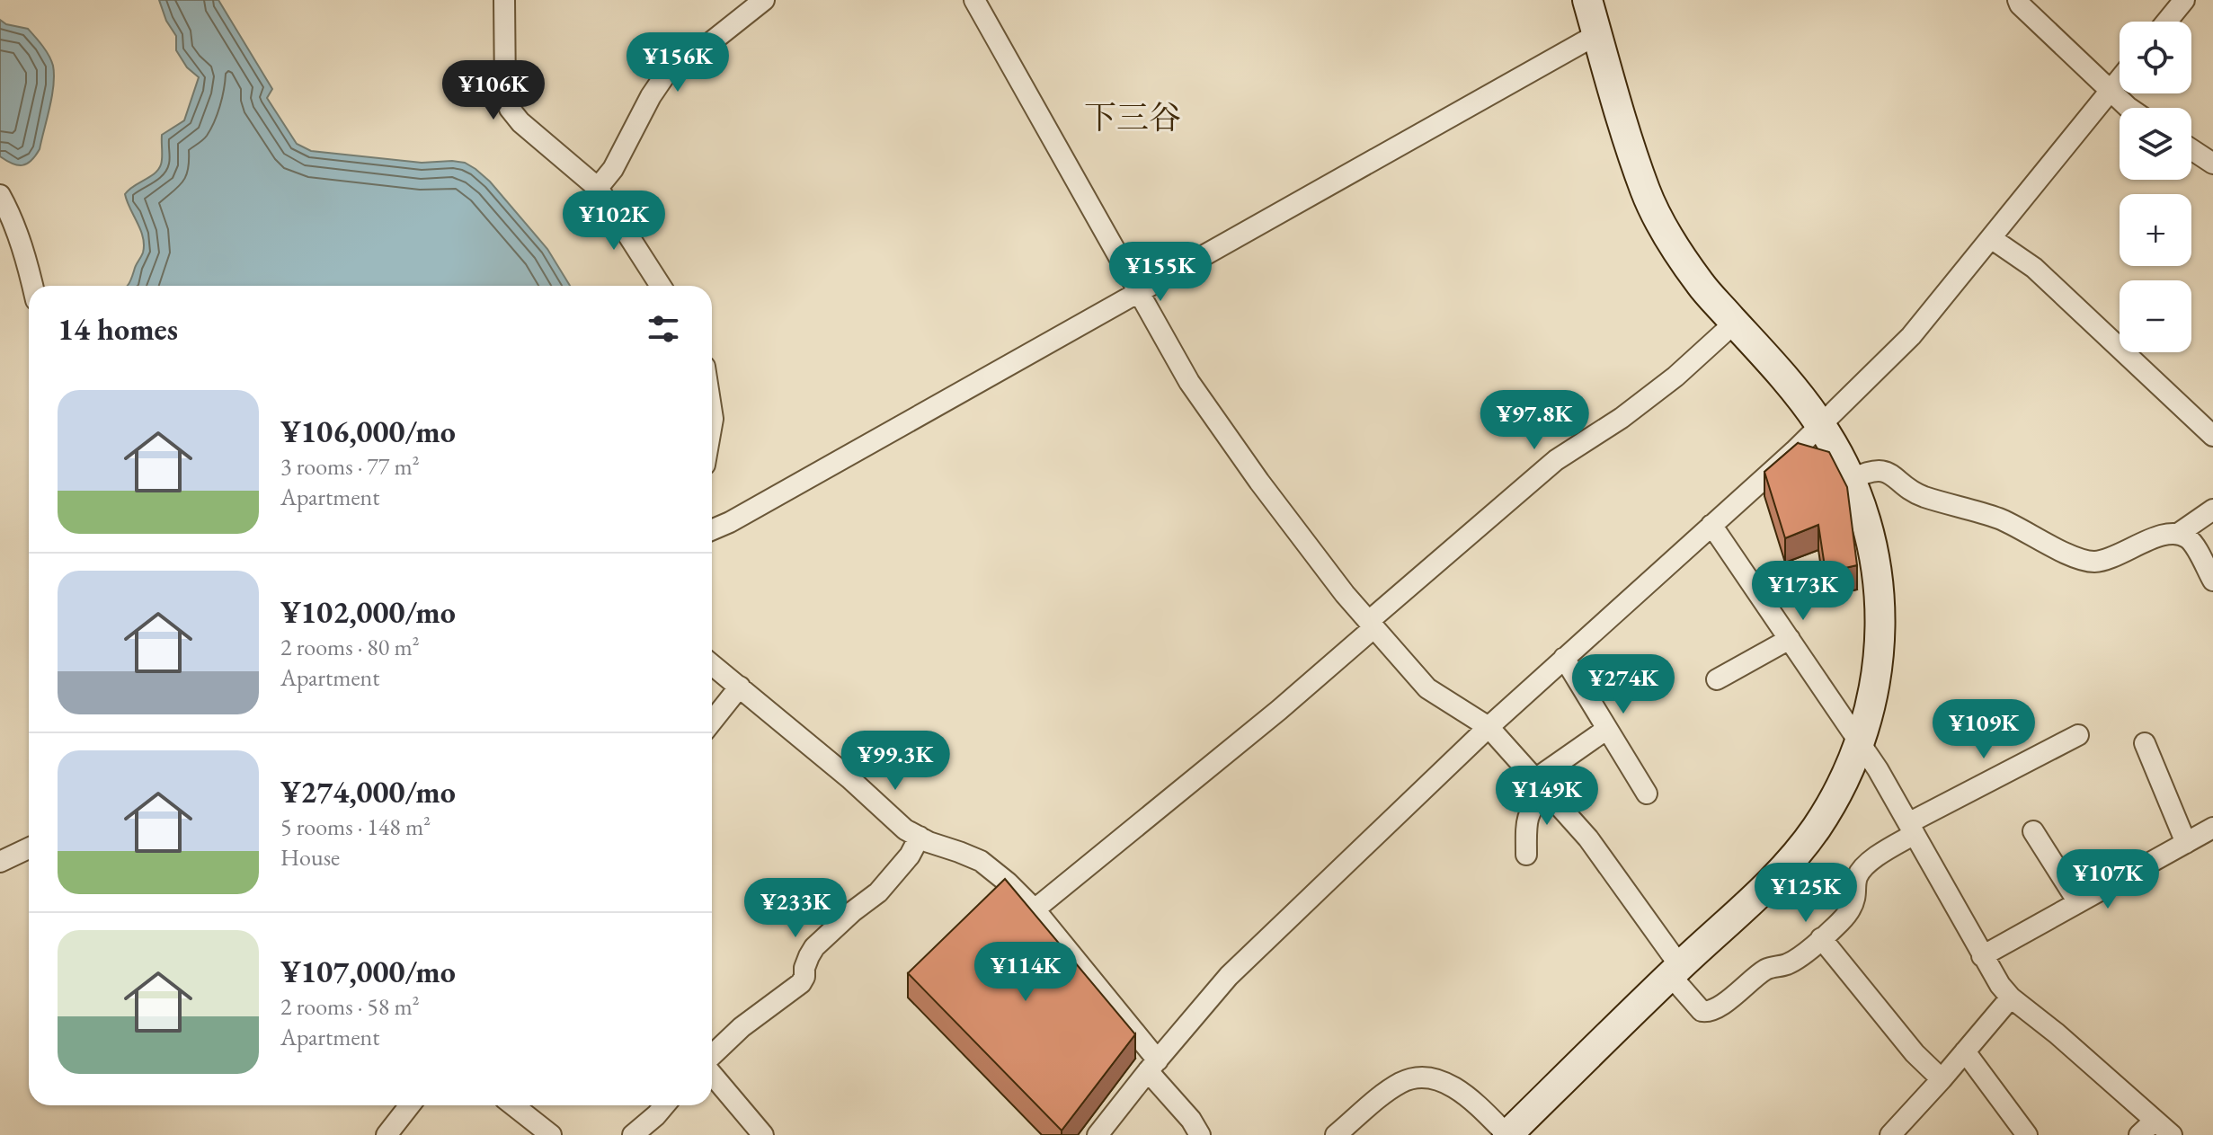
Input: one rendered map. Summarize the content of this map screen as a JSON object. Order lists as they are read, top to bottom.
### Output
{
  "districts": ["下三谷"],
  "page": {
    "map_buttons": ["+", "−"],
    "price": [
      "¥156K",
      "¥106K",
      "¥102K",
      "¥155K",
      "¥97.8K",
      "¥173K",
      "¥274K",
      "¥109K",
      "¥99.3K",
      "¥149K",
      "¥107K",
      "¥125K",
      "¥233K",
      "¥114K"
    ],
    "heading": "14 homes",
    "list": [
      {
        "name": "¥106,000/mo",
        "note": "3 rooms · 77 m² · Apartment"
      },
      {
        "name": "¥102,000/mo",
        "note": "2 rooms · 80 m² · Apartment"
      },
      {
        "name": "¥274,000/mo",
        "note": "5 rooms · 148 m² · House"
      },
      {
        "name": "¥107,000/mo",
        "note": "2 rooms · 58 m² · Apartment"
      }
    ]
  }
}
